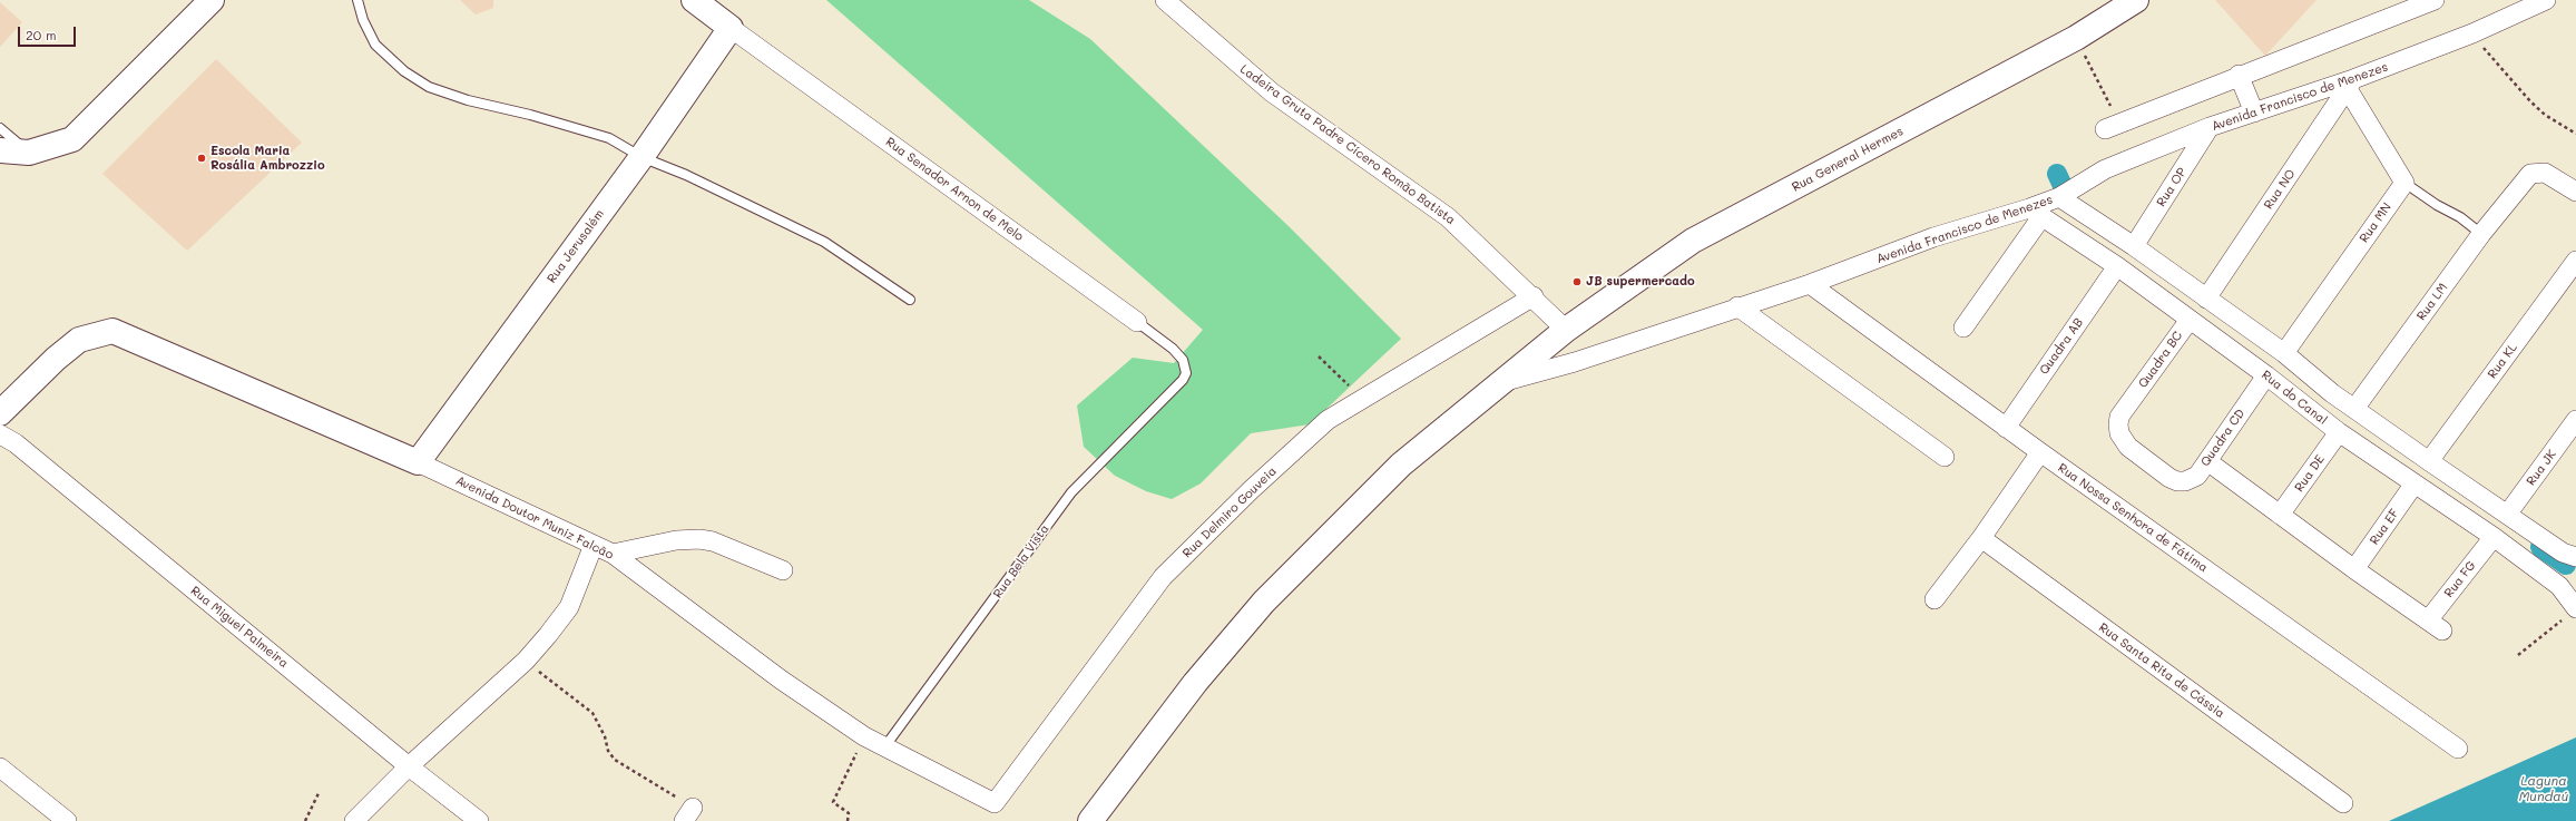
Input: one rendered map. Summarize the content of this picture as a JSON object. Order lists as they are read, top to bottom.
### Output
{
  "streets": {
    "street": [
      "Avenida Francisco de Menezes",
      "Ladeira Gruta Padre Cícero Romão Batista",
      "Rua General Hermes",
      "Rua OP",
      "Rua Senador Arnon de Melo",
      "Rua NO",
      "Rua MN",
      "Rua Jerusalém",
      "Rua LM",
      "Quadra AB",
      "Quadra BC",
      "Rua KL",
      "Rua do Canal",
      "Quadra CD",
      "Rua JK",
      "Rua DE",
      "Rua Delmiro Gouveia",
      "Avenida Doutor Muniz Falcão",
      "Rua Nossa Senhora de Fátima",
      "Rua EF",
      "Rua FG",
      "Rua Miguel Palmeira",
      "Rua Santa Rita de Cássia"
    ],
    "lane": ["Rua Bela Vista"]
  },
  "crossings": [
    ["Avenida Francisco de Menezes", "Rua General Hermes"],
    ["Avenida Francisco de Menezes", "Rua OP"],
    ["Avenida Francisco de Menezes", "Rua NO"],
    ["Avenida Francisco de Menezes", "Rua do Canal"],
    ["Avenida Francisco de Menezes", "Rua Nossa Senhora de Fátima"],
    ["Ladeira Gruta Padre Cícero Romão Batista", "Rua General Hermes"],
    ["Ladeira Gruta Padre Cícero Romão Batista", "Rua Delmiro Gouveia"],
    ["Rua Senador Arnon de Melo", "Rua Jerusalém"],
    ["Rua Senador Arnon de Melo", "Rua Bela Vista"],
    ["Rua Jerusalém", "Avenida Doutor Muniz Falcão"],
    ["Quadra AB", "Rua do Canal"],
    ["Quadra AB", "Rua Nossa Senhora de Fátima"],
    ["Quadra BC", "Rua do Canal"],
    ["Quadra BC", "Quadra CD"],
    ["Rua do Canal", "Quadra CD"],
    ["Rua do Canal", "Rua DE"],
    ["Rua do Canal", "Rua EF"],
    ["Rua do Canal", "Rua FG"],
    ["Rua Delmiro Gouveia", "Avenida Doutor Muniz Falcão"],
    ["Avenida Doutor Muniz Falcão", "Rua Bela Vista"],
    ["Rua EF", "Rua FG"]
  ],
  "water": ["Laguna Mundaú"],
  "places": ["Escola Maria Rosália Ambrozzio", "JB supermercado"],
  "scale_bar": "20 m"
}
